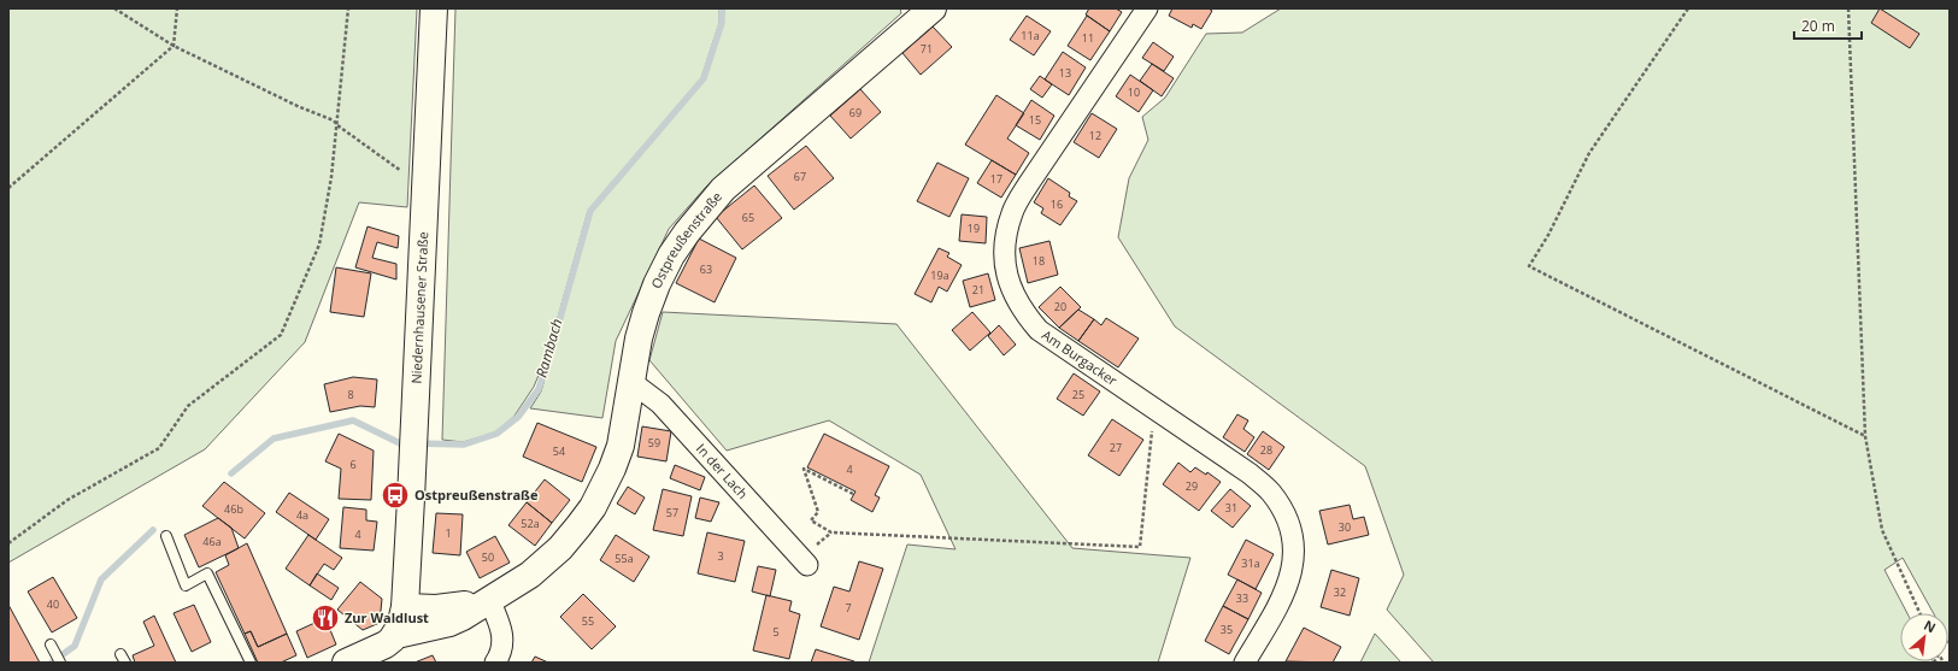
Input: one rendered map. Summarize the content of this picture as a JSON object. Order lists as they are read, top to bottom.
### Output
{
  "streets": {
    "street": [
      "Ostpreußenstraße",
      "Niedernhausener Straße",
      "Am Burgacker",
      "In der Lach"
    ]
  },
  "crossings": [
    ["Ostpreußenstraße", "Niedernhausener Straße"],
    ["Ostpreußenstraße", "In der Lach"]
  ],
  "water": ["Rambach"],
  "places": {
    "bus stop": ["Ostpreußenstraße"],
    "restaurant": ["Zur Waldlust"]
  },
  "house_numbers": [
    "11a",
    "11",
    "71",
    "13",
    "10",
    "69",
    "15",
    "12",
    "67",
    "17",
    "16",
    "65",
    "19",
    "18",
    "63",
    "19a",
    "21",
    "20",
    "8",
    "25",
    "59",
    "27",
    "28",
    "54",
    "6",
    "4",
    "29",
    "31",
    "46b",
    "57",
    "4a",
    "52a",
    "30",
    "1",
    "4",
    "46a",
    "3",
    "50",
    "55a",
    "31a",
    "32",
    "33",
    "40",
    "7",
    "55",
    "35",
    "5"
  ],
  "scale_bar": "20 m",
  "north": "top right"
}
